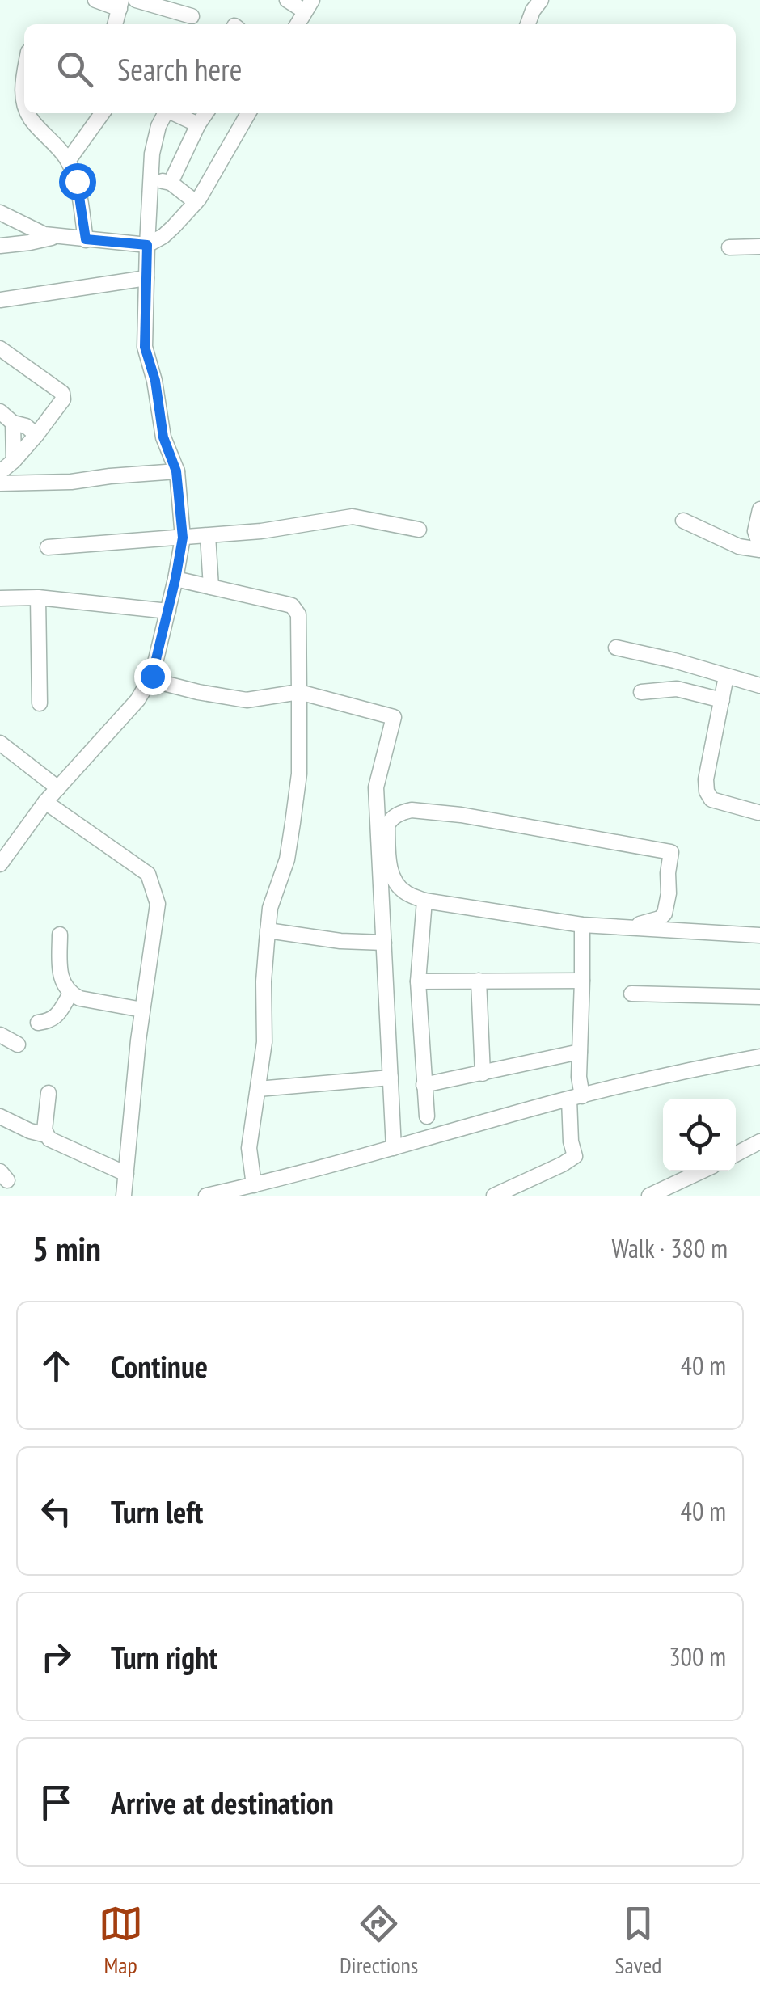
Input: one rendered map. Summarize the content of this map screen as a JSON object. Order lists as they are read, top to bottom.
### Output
{
  "page": {
    "search": "Search here",
    "heading": ["5 min", "Walk · 380 m"],
    "list": [
      ["Continue", "40 m"],
      ["Turn left", "40 m"],
      ["Turn right", "300 m"],
      "Arrive at destination"
    ],
    "nav": ["Map", "Directions", "Saved"]
  }
}
